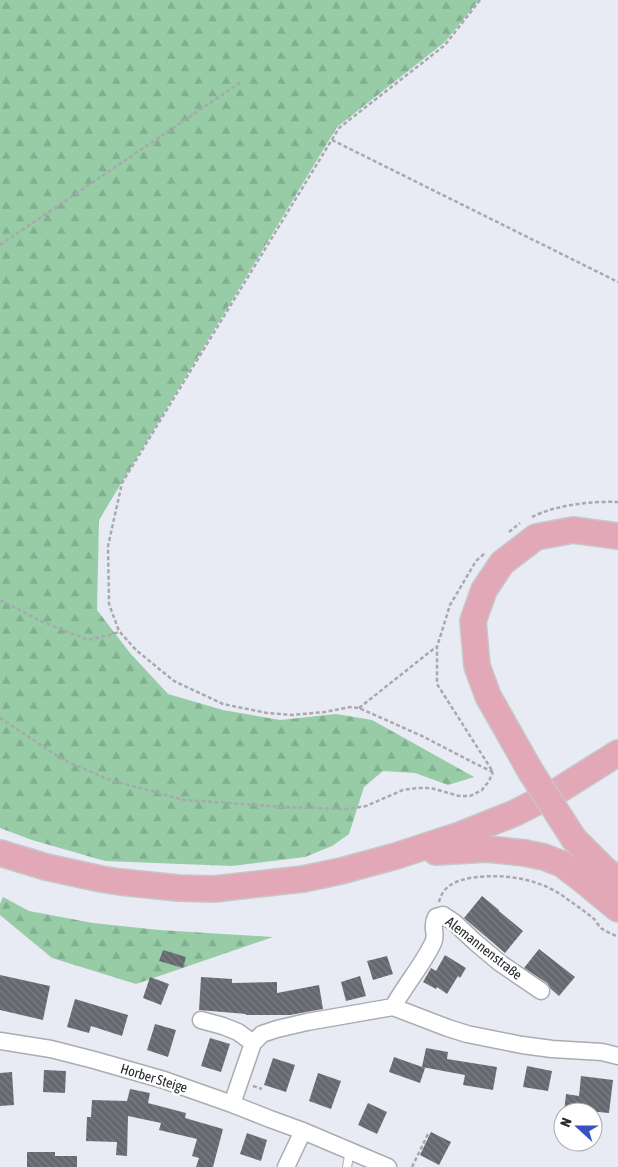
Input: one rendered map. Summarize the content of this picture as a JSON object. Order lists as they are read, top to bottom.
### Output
{
  "streets": {
    "street": ["Alemannenstraße", "Horber Steige"]
  },
  "north": "left"
}
